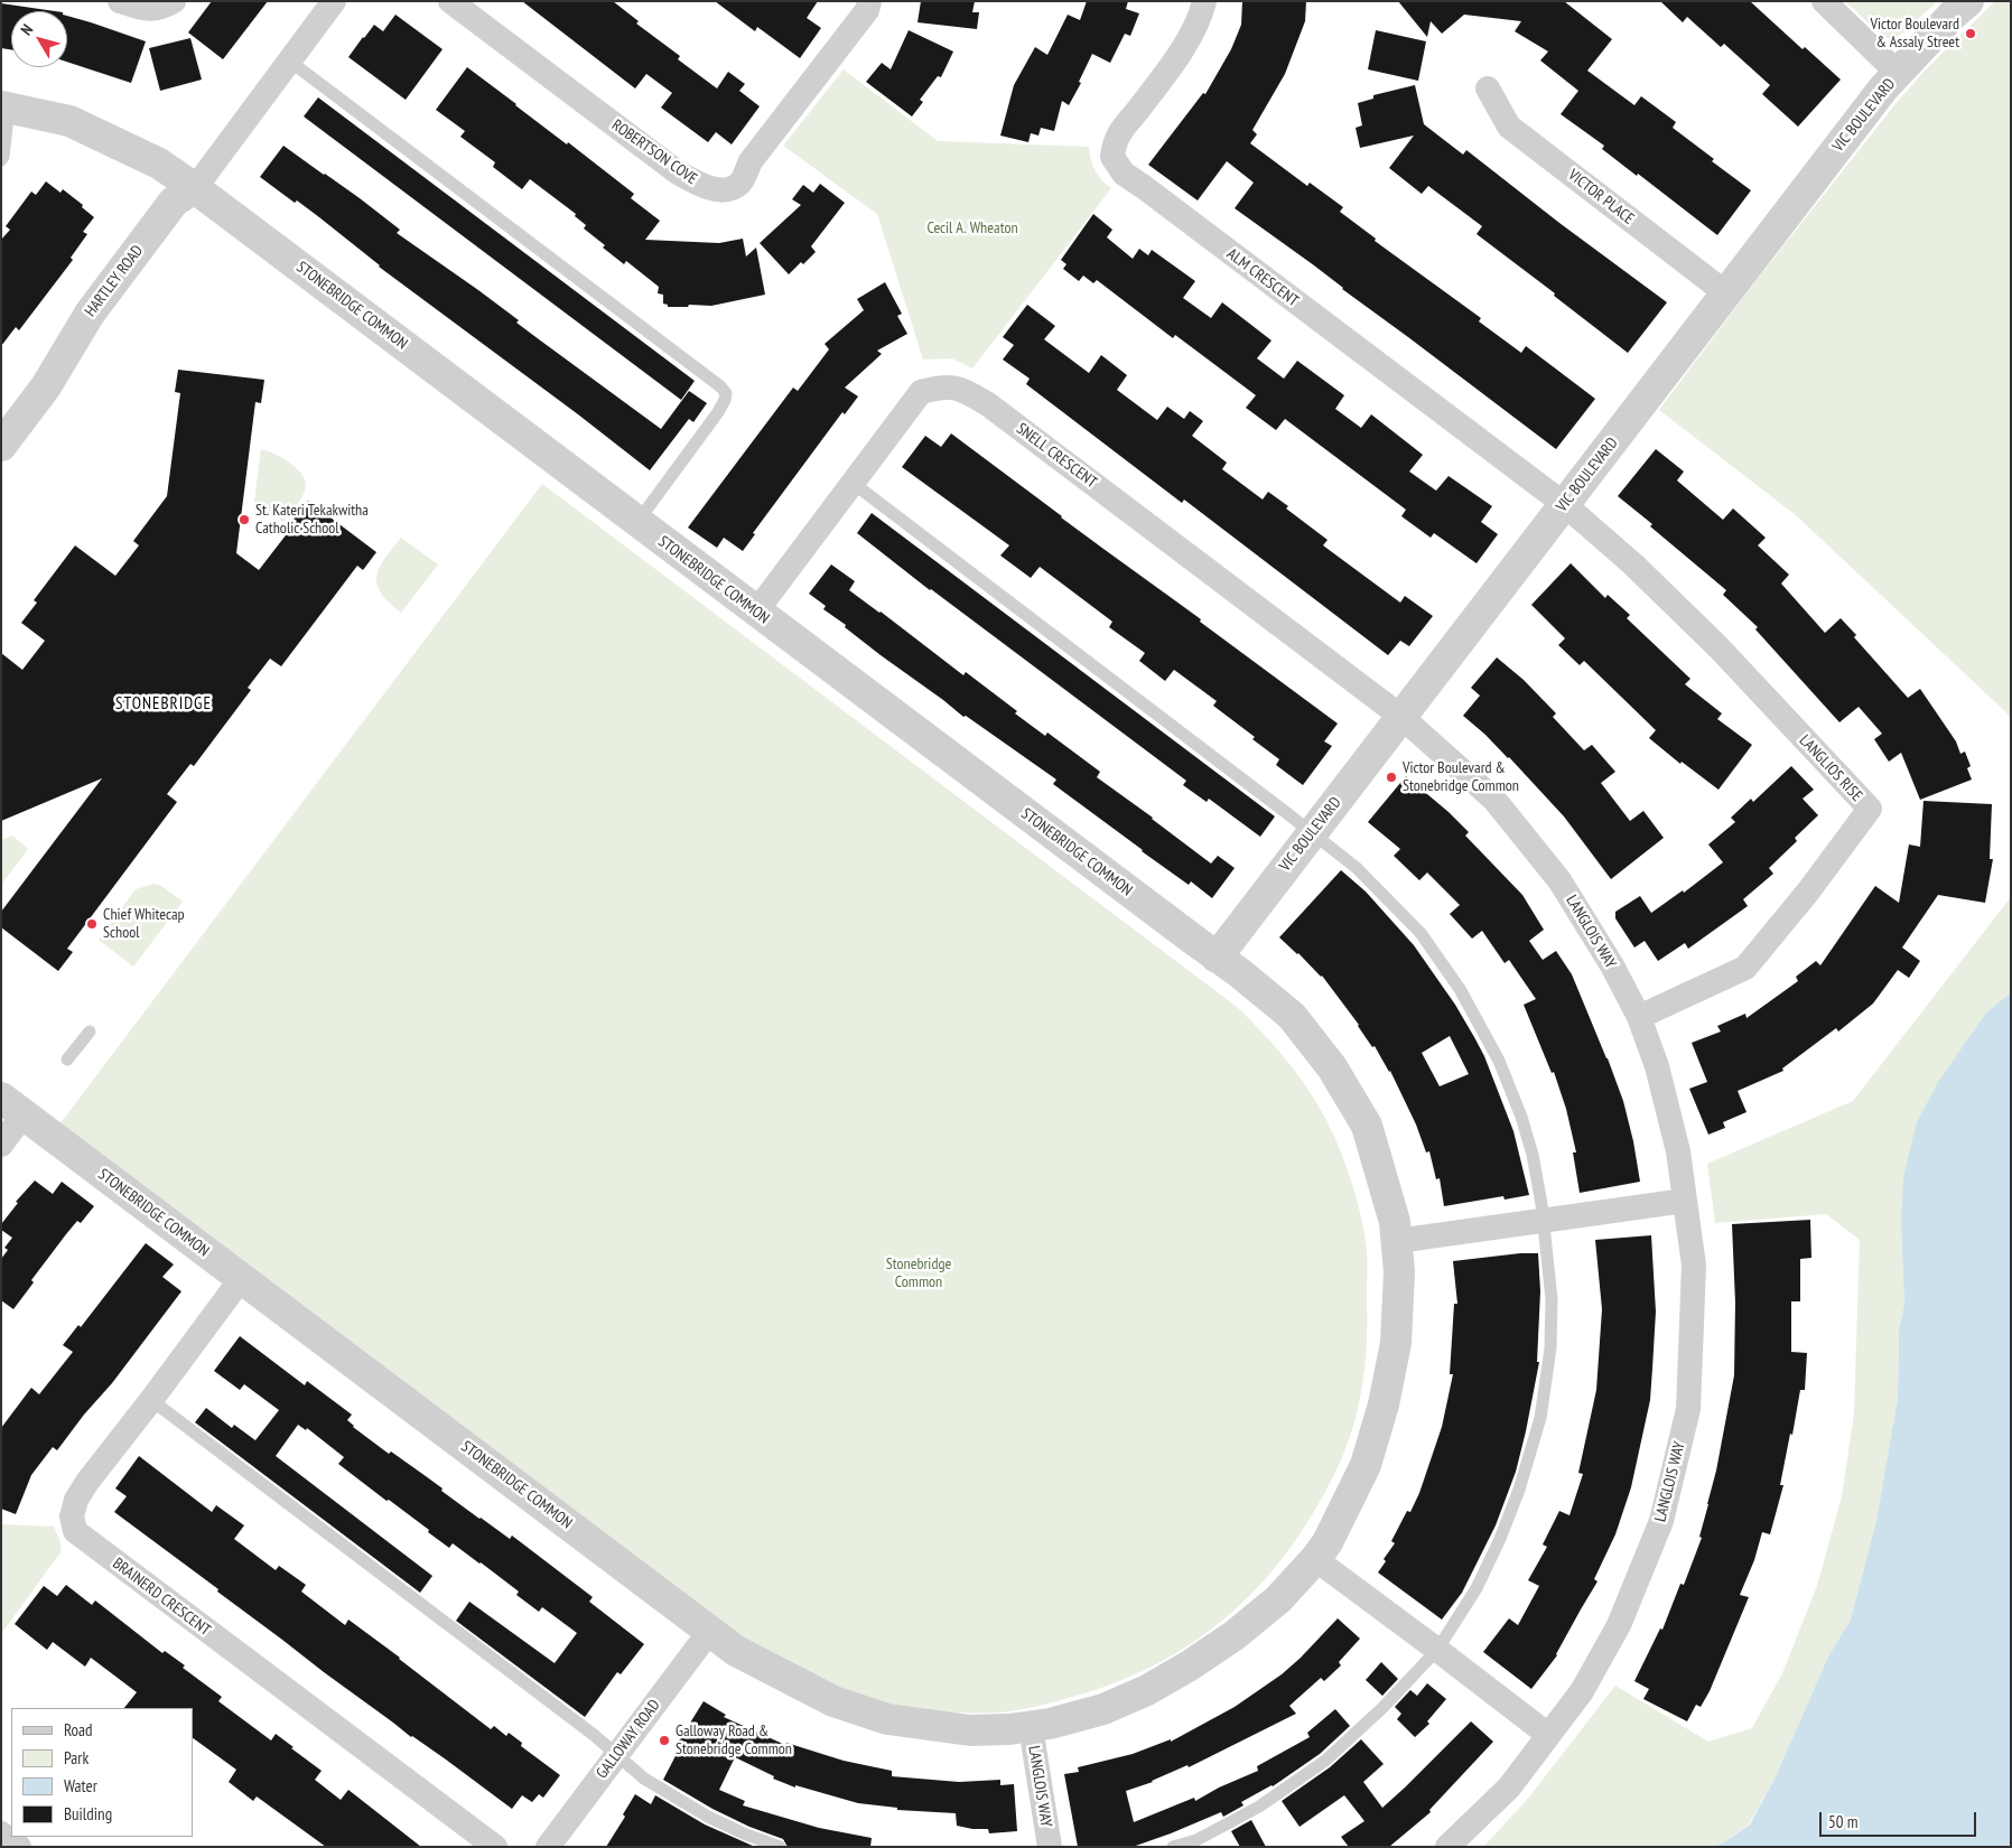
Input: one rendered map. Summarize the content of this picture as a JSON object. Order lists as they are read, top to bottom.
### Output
{
  "streets": {
    "street": [
      "VIC BOULEVARD",
      "ROBERTSON COVE",
      "VICTOR PLACE",
      "ALM CRESCENT",
      "HARTLEY ROAD",
      "STONEBRIDGE COMMON",
      "SNELL CRESCENT",
      "LANGLIOS RISE",
      "LANGLOIS WAY",
      "BRAINERD CRESCENT",
      "GALLOWAY ROAD"
    ]
  },
  "crossings": [
    ["VIC BOULEVARD", "VICTOR PLACE"],
    ["VIC BOULEVARD", "ALM CRESCENT"],
    ["VIC BOULEVARD", "STONEBRIDGE COMMON"],
    ["VIC BOULEVARD", "SNELL CRESCENT"],
    ["VIC BOULEVARD", "LANGLIOS RISE"],
    ["VIC BOULEVARD", "LANGLOIS WAY"],
    ["ALM CRESCENT", "LANGLIOS RISE"],
    ["HARTLEY ROAD", "STONEBRIDGE COMMON"],
    ["STONEBRIDGE COMMON", "SNELL CRESCENT"],
    ["STONEBRIDGE COMMON", "LANGLOIS WAY"],
    ["STONEBRIDGE COMMON", "BRAINERD CRESCENT"],
    ["STONEBRIDGE COMMON", "GALLOWAY ROAD"],
    ["SNELL CRESCENT", "LANGLOIS WAY"],
    ["LANGLIOS RISE", "LANGLOIS WAY"]
  ],
  "districts": ["STONEBRIDGE"],
  "parks": ["Cecil A. Wheaton", "Stonebridge Common"],
  "places": [
    "Victor Boulevard & Assaly Street",
    "St. Kateri Tekakwitha Catholic School",
    "Victor Boulevard & Stonebridge Common",
    "Chief Whitecap School",
    "Galloway Road & Stonebridge Common"
  ],
  "legend": [
    "Road",
    "Park",
    "Water",
    "Building"
  ],
  "scale_bar": "50 m",
  "north": "top left"
}
